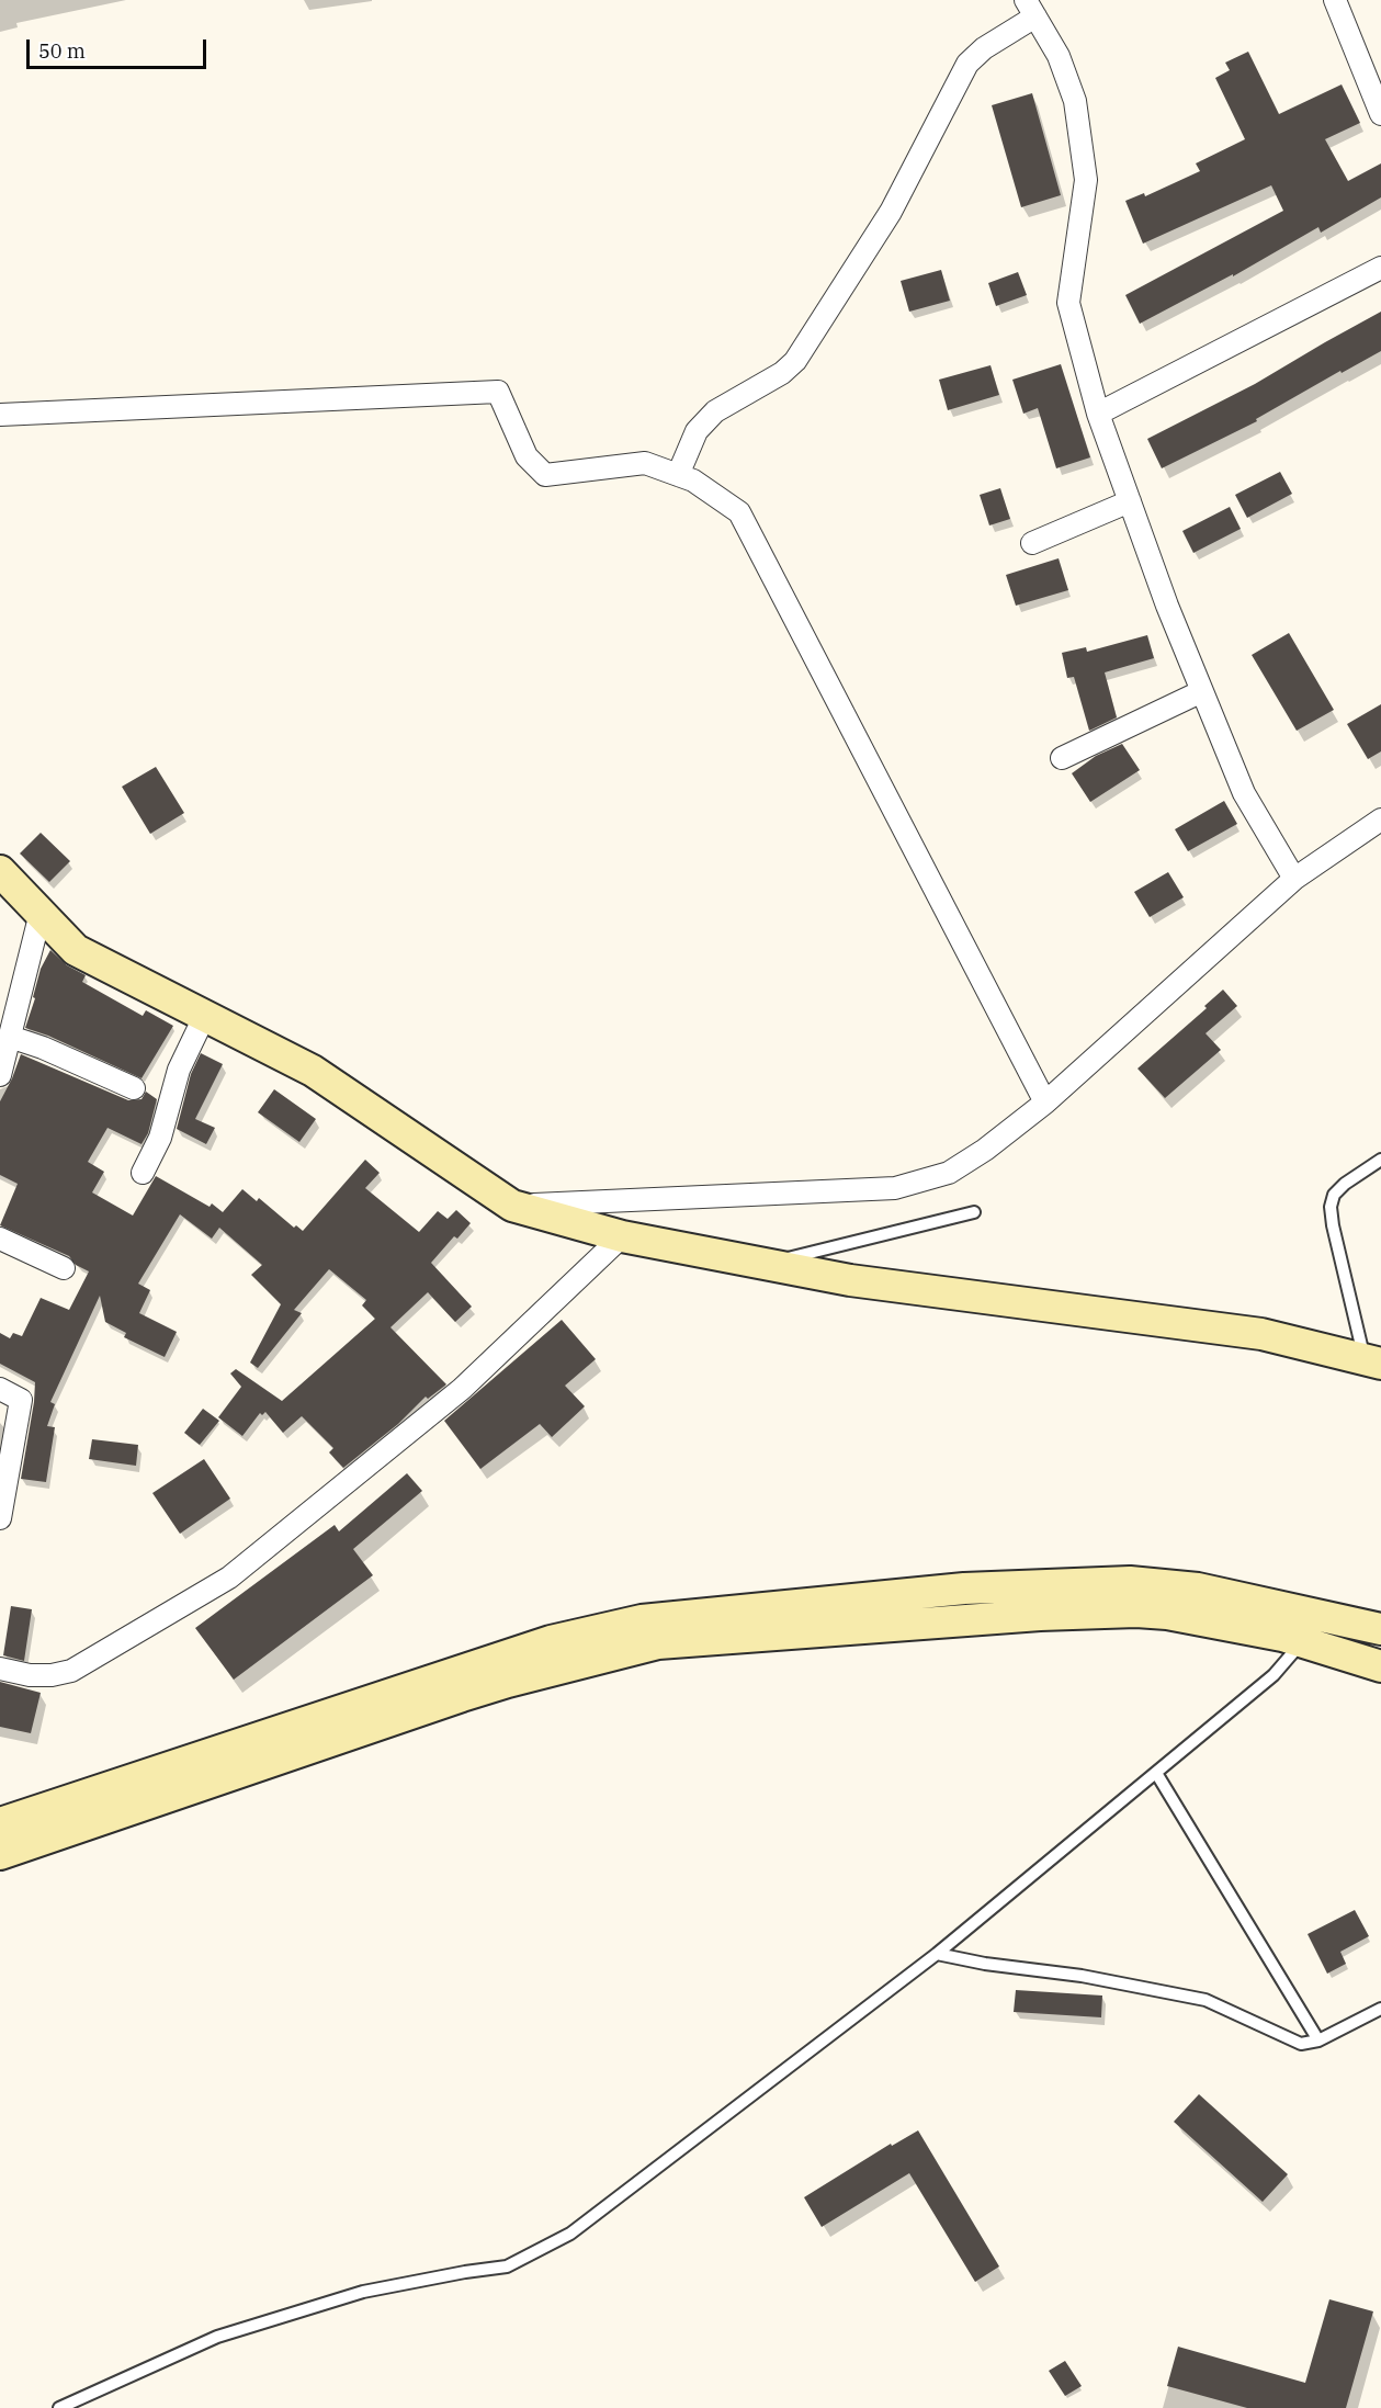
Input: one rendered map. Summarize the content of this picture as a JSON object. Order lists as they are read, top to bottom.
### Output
{
  "scale_bar": "50 m"
}
